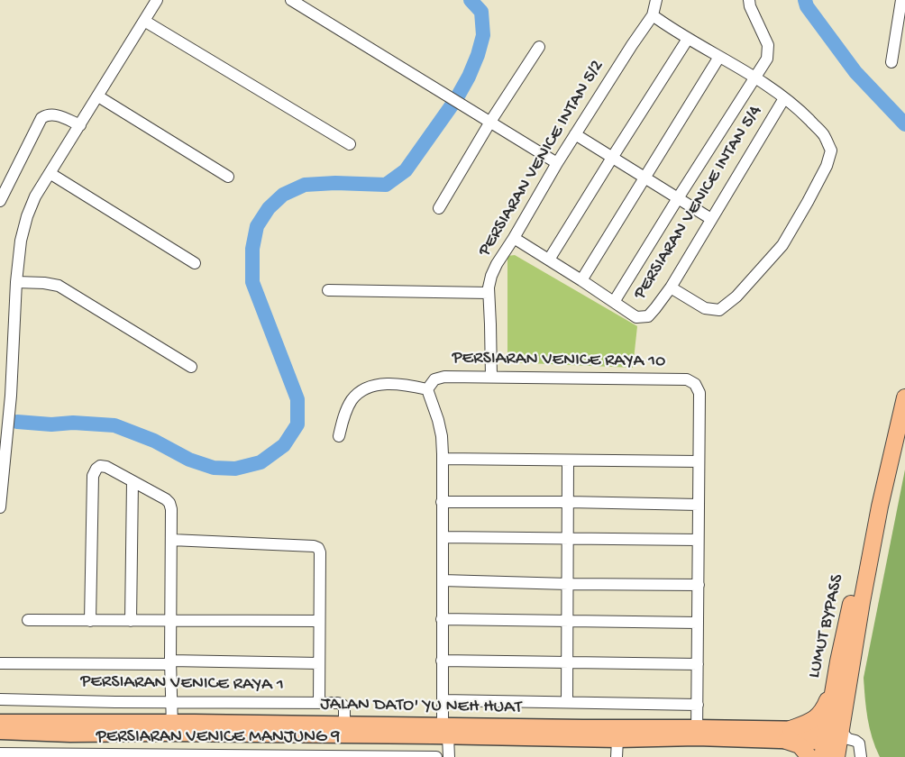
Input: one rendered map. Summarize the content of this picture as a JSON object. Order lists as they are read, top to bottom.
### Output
{
  "streets": {
    "highway": ["LUMUT BYPASS"],
    "main road": ["JALAN DATO' YU NEH HUAT"],
    "street": [
      "PERSIARAN VENICE INTAN 5/2",
      "PERSIARAN VENICE INTAN 5/4",
      "PERSIARAN VENICE RAYA 10",
      "PERSIARAN VENICE RAYA 1",
      "PERSIARAN VENICE MANJUNG 9"
    ]
  },
  "crossings": [
    ["PERSIARAN VENICE INTAN 5/2", "PERSIARAN VENICE RAYA 10"],
    ["LUMUT BYPASS", "JALAN DATO' YU NEH HUAT"],
    ["PERSIARAN VENICE RAYA 1", "JALAN DATO' YU NEH HUAT"]
  ]
}
